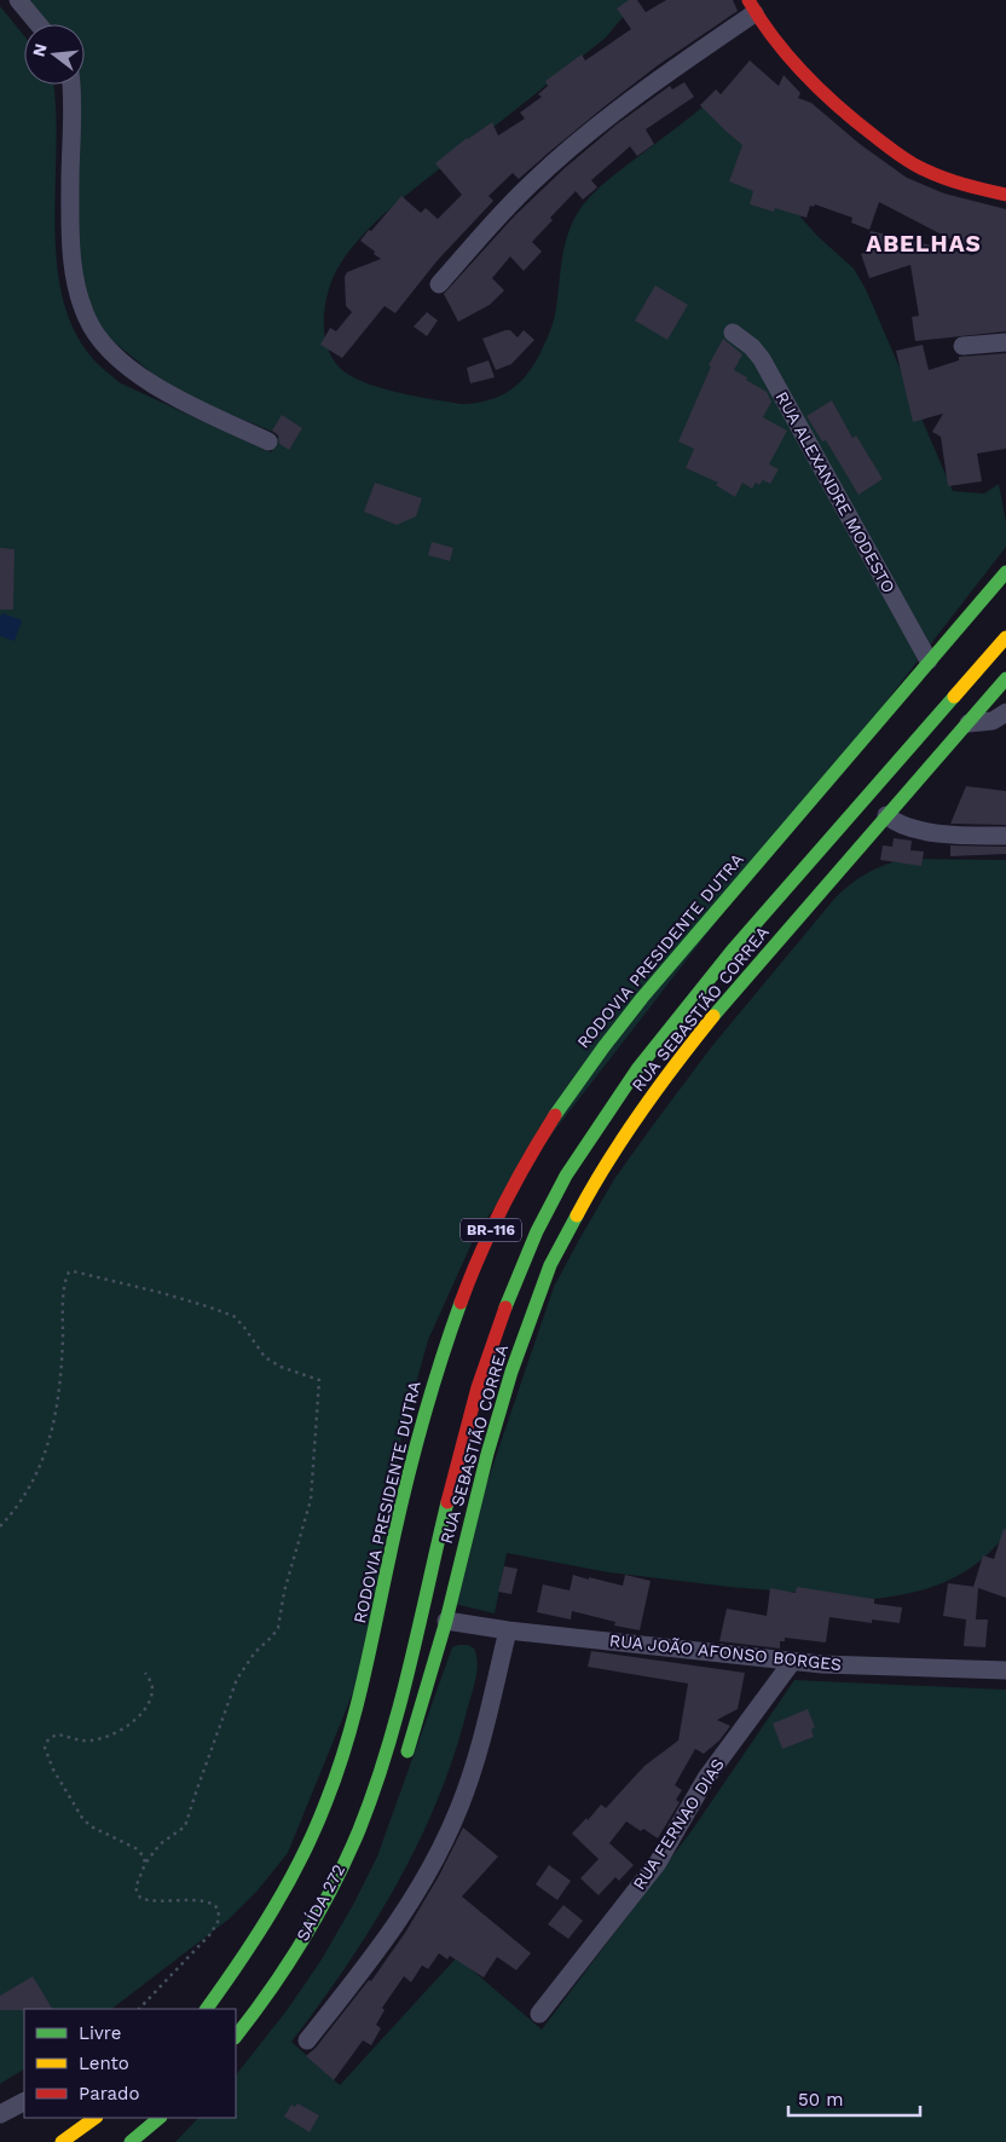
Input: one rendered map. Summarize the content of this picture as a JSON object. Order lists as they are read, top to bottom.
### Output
{
  "streets": {
    "main road": ["RODOVIA PRESIDENTE DUTRA", "RUA SEBASTIÃO CORREA", "BR-116"],
    "street": ["RUA ALEXANDRE MODESTO", "RUA JOÃO AFONSO BORGES", "RUA FERNAO DIAS"]
  },
  "crossings": [
    ["RUA ALEXANDRE MODESTO", "RODOVIA PRESIDENTE DUTRA"],
    ["RUA SEBASTIÃO CORREA", "RUA JOÃO AFONSO BORGES"],
    ["RUA JOÃO AFONSO BORGES", "RUA FERNAO DIAS"]
  ],
  "districts": ["ABELHAS"],
  "legend": ["Livre", "Lento", "Parado"],
  "scale_bar": "50 m",
  "north": "left"
}
